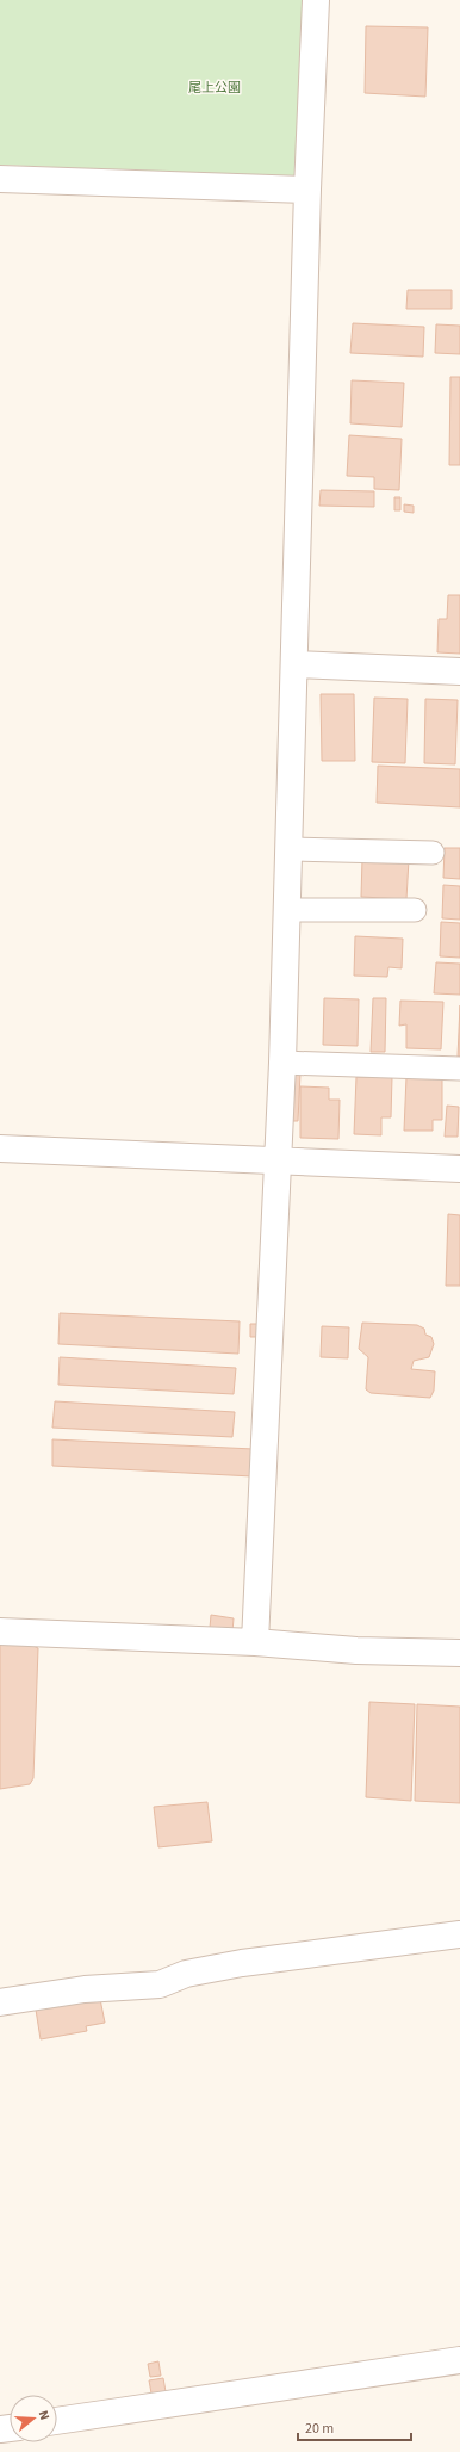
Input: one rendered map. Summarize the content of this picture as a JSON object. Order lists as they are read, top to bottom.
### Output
{
  "parks": ["尾上公園"],
  "scale_bar": "20 m",
  "north": "right"
}
